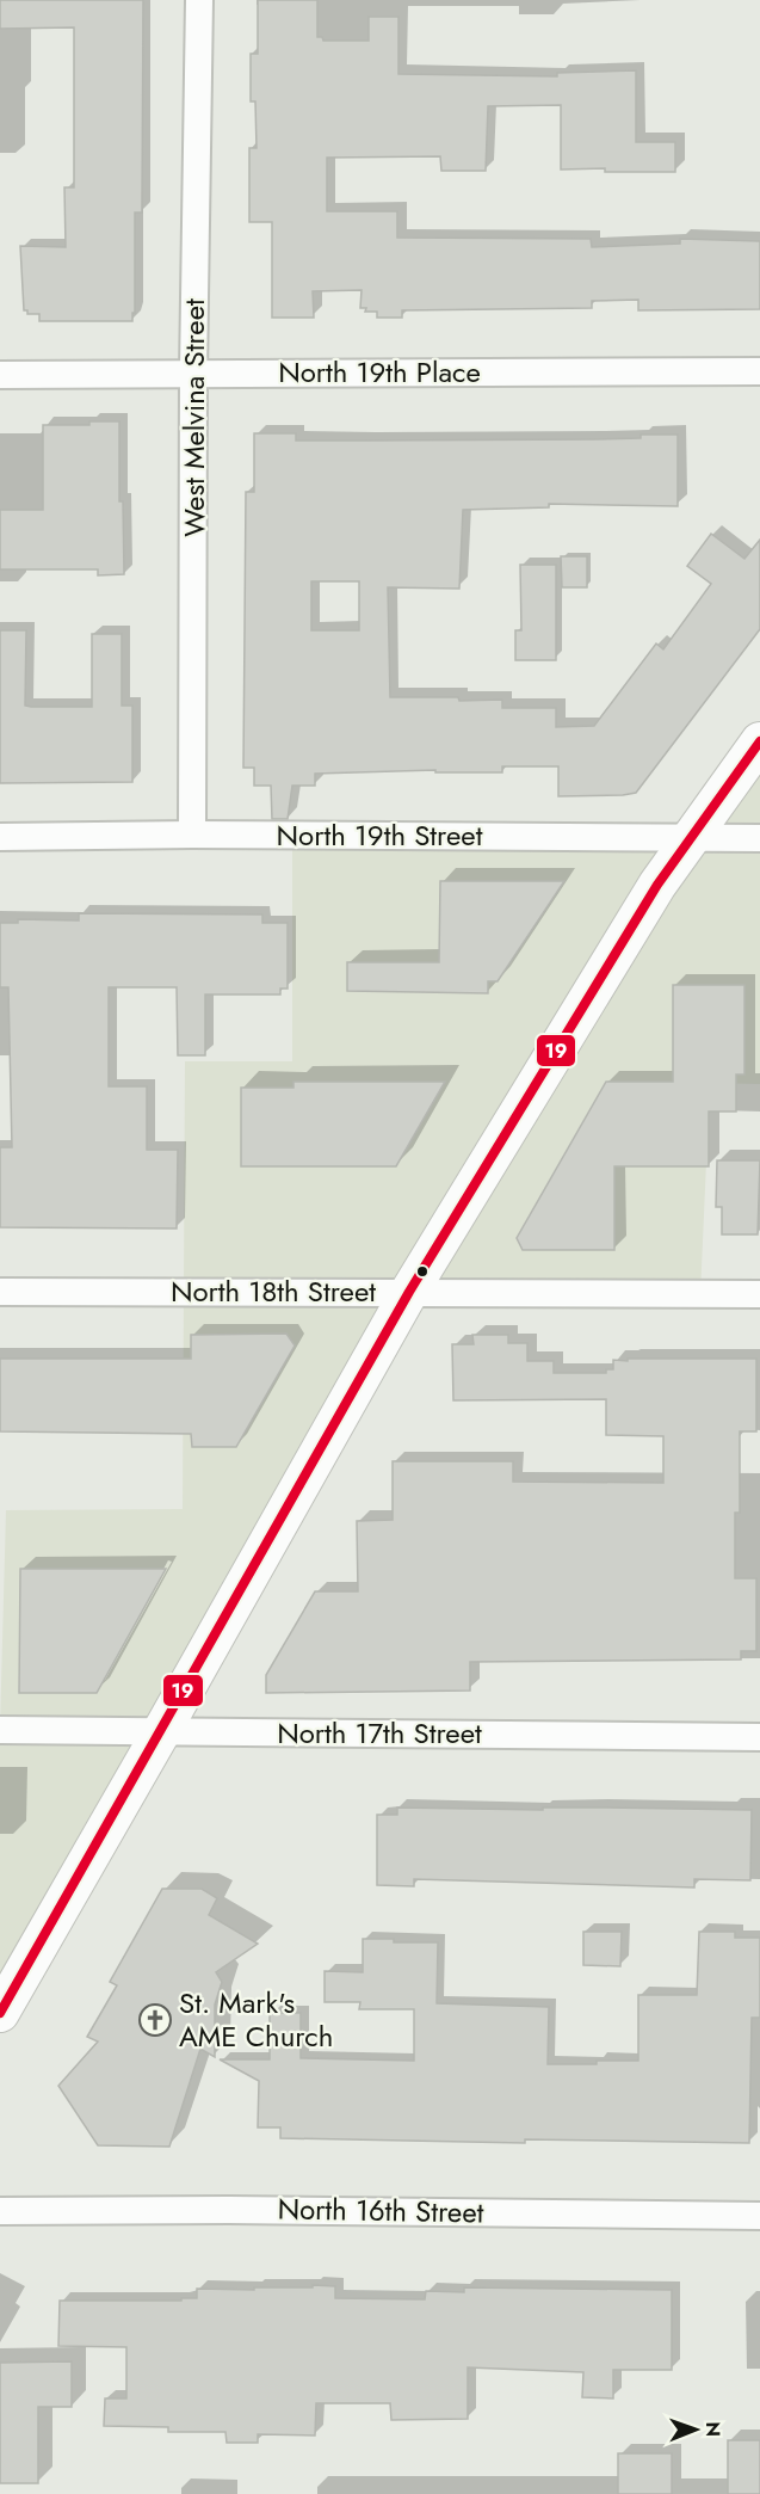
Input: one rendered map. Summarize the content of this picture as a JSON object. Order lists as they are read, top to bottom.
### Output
{
  "streets": {
    "street": [
      "North 19th Place",
      "West Melvina Street",
      "North 19th Street",
      "North 18th Street",
      "North 17th Street",
      "North 16th Street"
    ]
  },
  "crossings": [
    ["North 19th Place", "West Melvina Street"],
    ["West Melvina Street", "North 19th Street"]
  ],
  "places": {
    "church": ["St. Mark's AME Church"]
  },
  "lines": ["transit line 19"],
  "north": "right"
}
